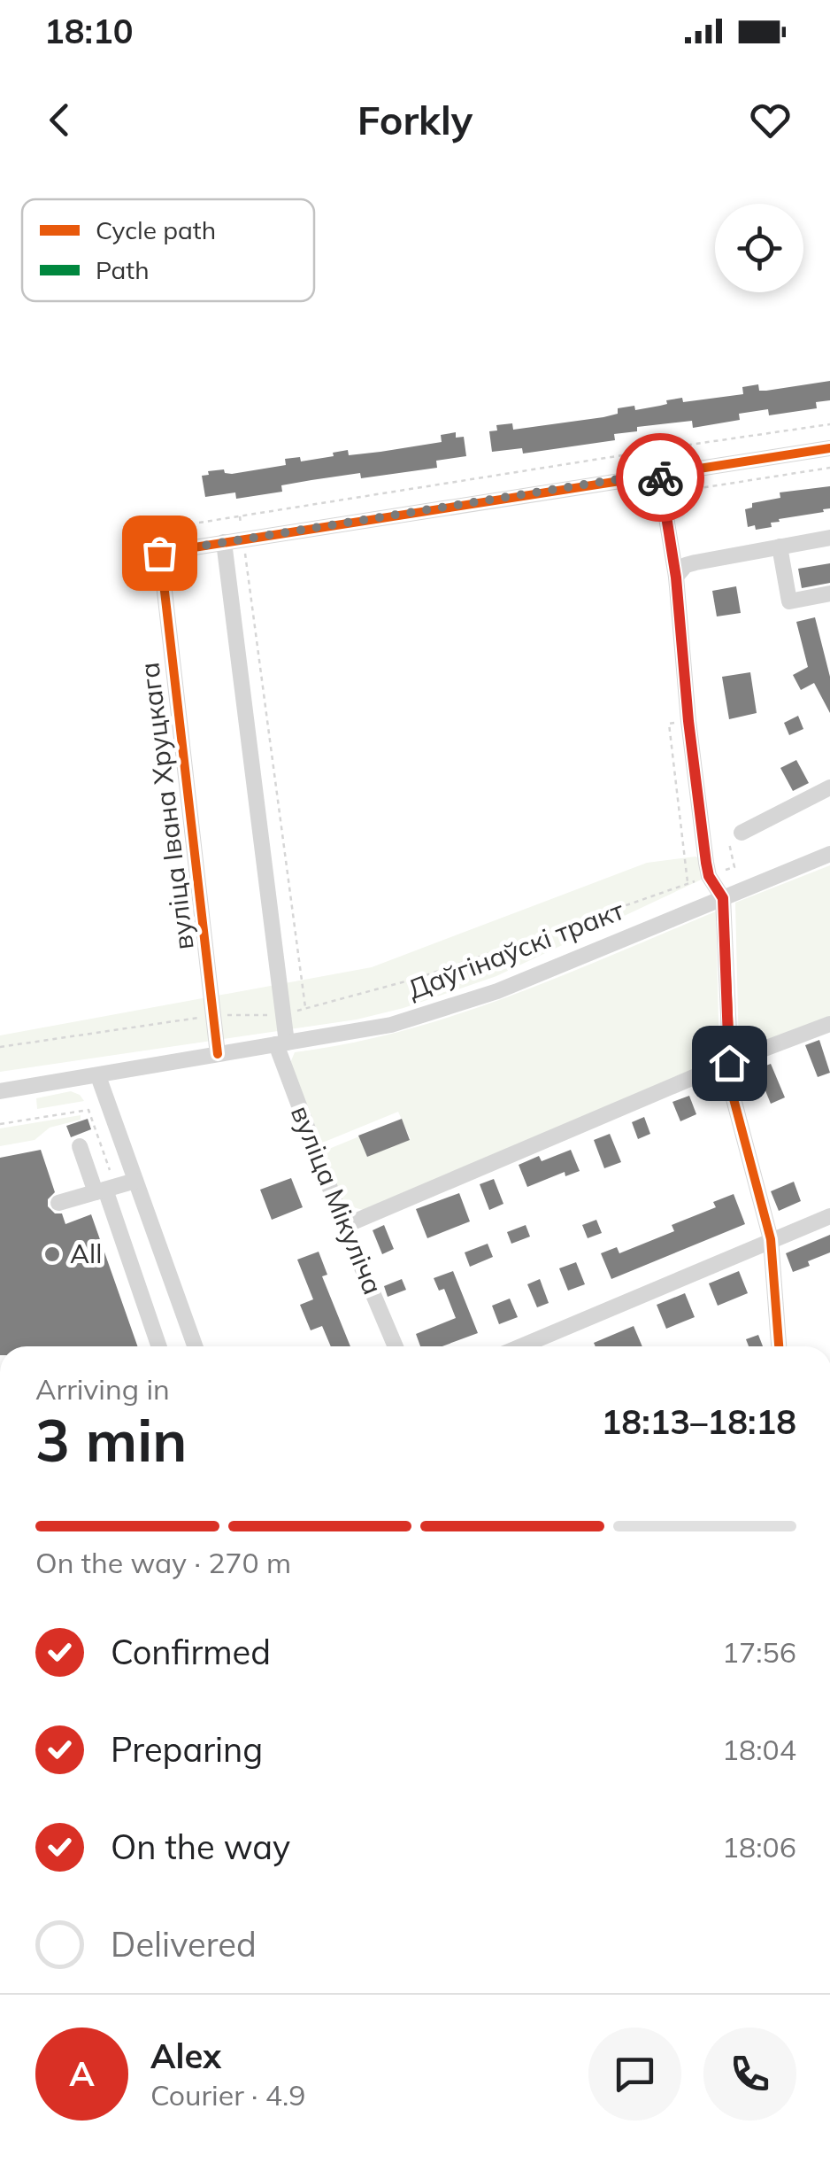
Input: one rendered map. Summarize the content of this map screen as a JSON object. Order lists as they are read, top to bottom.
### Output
{
  "streets": {
    "street": ["вуліца Івана Хруцкага", "Даўгінаўскі тракт", "вуліца Мікуліча"]
  },
  "crossings": [
    ["вуліца Івана Хруцкага", "Даўгінаўскі тракт"],
    ["вуліца Івана Хруцкага", "вуліца Мікуліча"],
    ["Даўгінаўскі тракт", "вуліца Мікуліча"]
  ],
  "places": ["All"],
  "legend": ["Cycle path", "Path"],
  "page": {
    "status": "18:10",
    "header": "Forkly",
    "heading": ["3 min", "Arriving in", "18:13–18:18"],
    "panel": ["Alex", "Courier · 4.9"],
    "bar": "On the way · 270 m",
    "list": [
      ["Confirmed", "17:56"],
      ["Preparing", "18:04"],
      ["On the way", "18:06"],
      "Delivered"
    ],
    "round": "A"
  }
}
